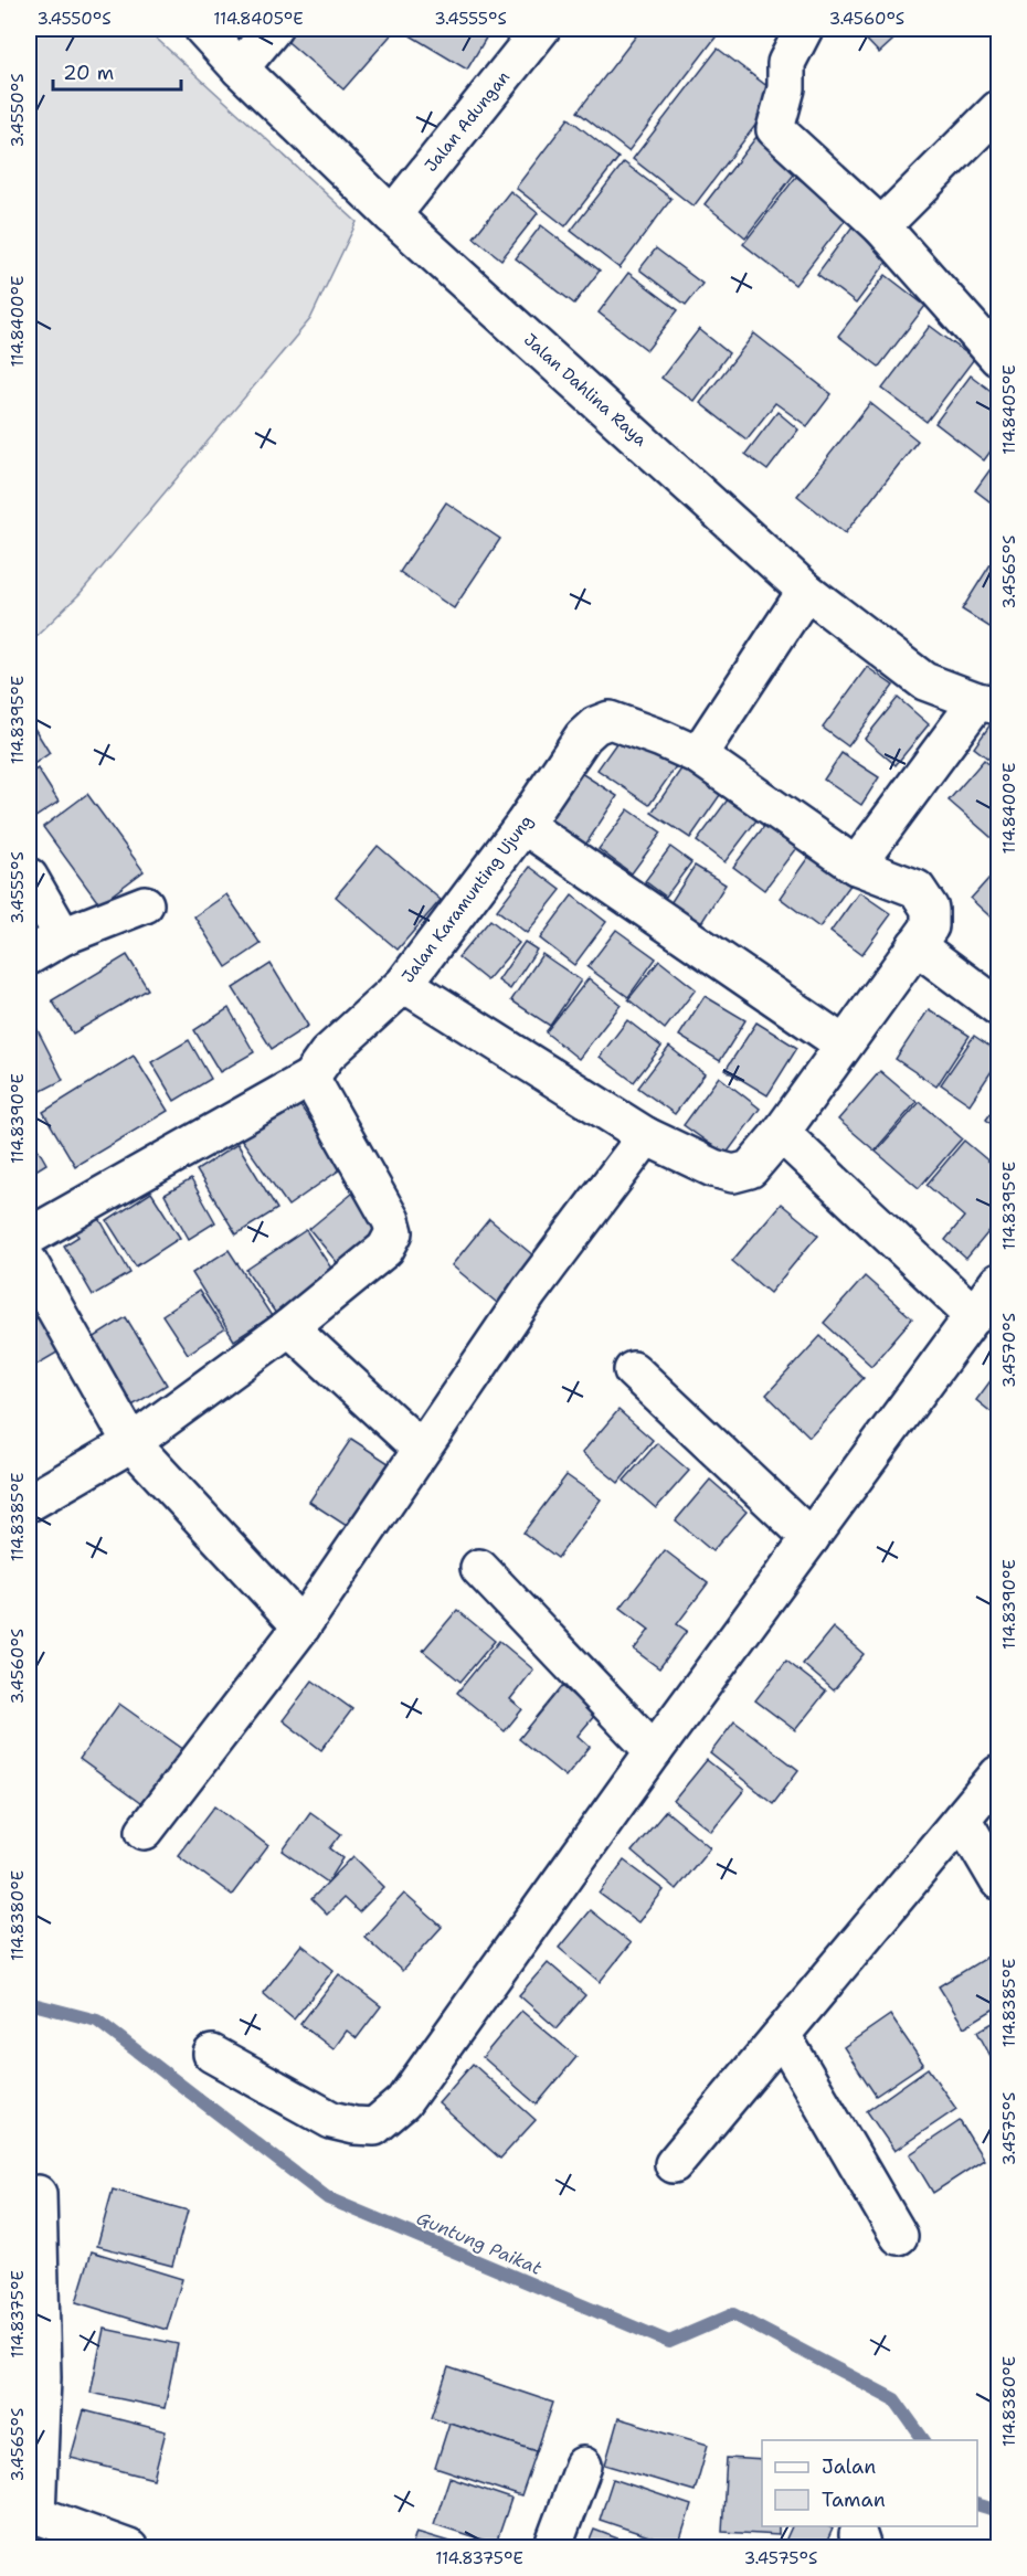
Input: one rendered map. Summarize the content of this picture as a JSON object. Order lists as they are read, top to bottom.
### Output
{
  "streets": {
    "street": ["Jalan Adungan", "Jalan Dahlina Raya", "Jalan Karamunting Ujung"]
  },
  "crossings": [
    ["Jalan Adungan", "Jalan Dahlina Raya"]
  ],
  "water": ["Guntung Paikat"],
  "legend": ["Jalan", "Taman"],
  "scale_bar": "20 m",
  "coordinates": [
    "3.4550°S",
    "114.8405°E",
    "3.4555°S",
    "3.4560°S",
    "114.8400°E",
    "3.4565°S",
    "114.8395°E",
    "114.8390°E",
    "3.4570°S",
    "114.8385°E",
    "114.8380°E",
    "3.4575°S",
    "114.8375°E"
  ]
}
